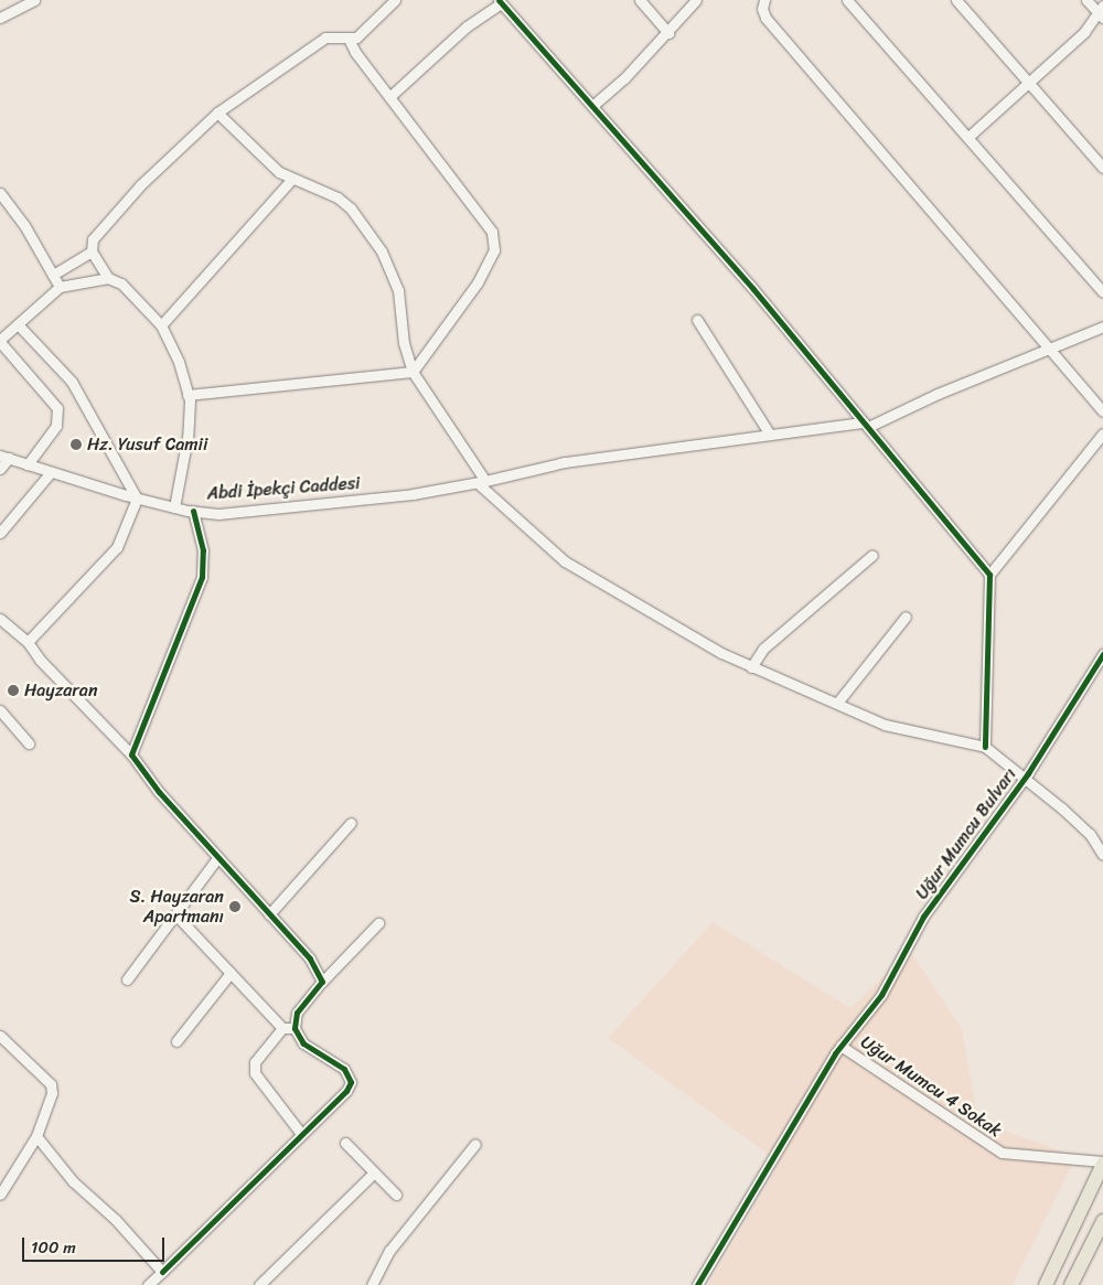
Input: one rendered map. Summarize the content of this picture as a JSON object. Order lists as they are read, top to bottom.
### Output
{
  "streets": {
    "street": ["Abdi İpekçi Caddesi", "Uğur Mumcu Bulvarı", "Uğur Mumcu 4 Sokak"]
  },
  "crossings": [
    ["Uğur Mumcu Bulvarı", "Uğur Mumcu 4 Sokak"]
  ],
  "places": ["Hz. Yusuf Camii", "Hayzaran", "S. Hayzaran Apartmanı"],
  "scale_bar": "100 m"
}
